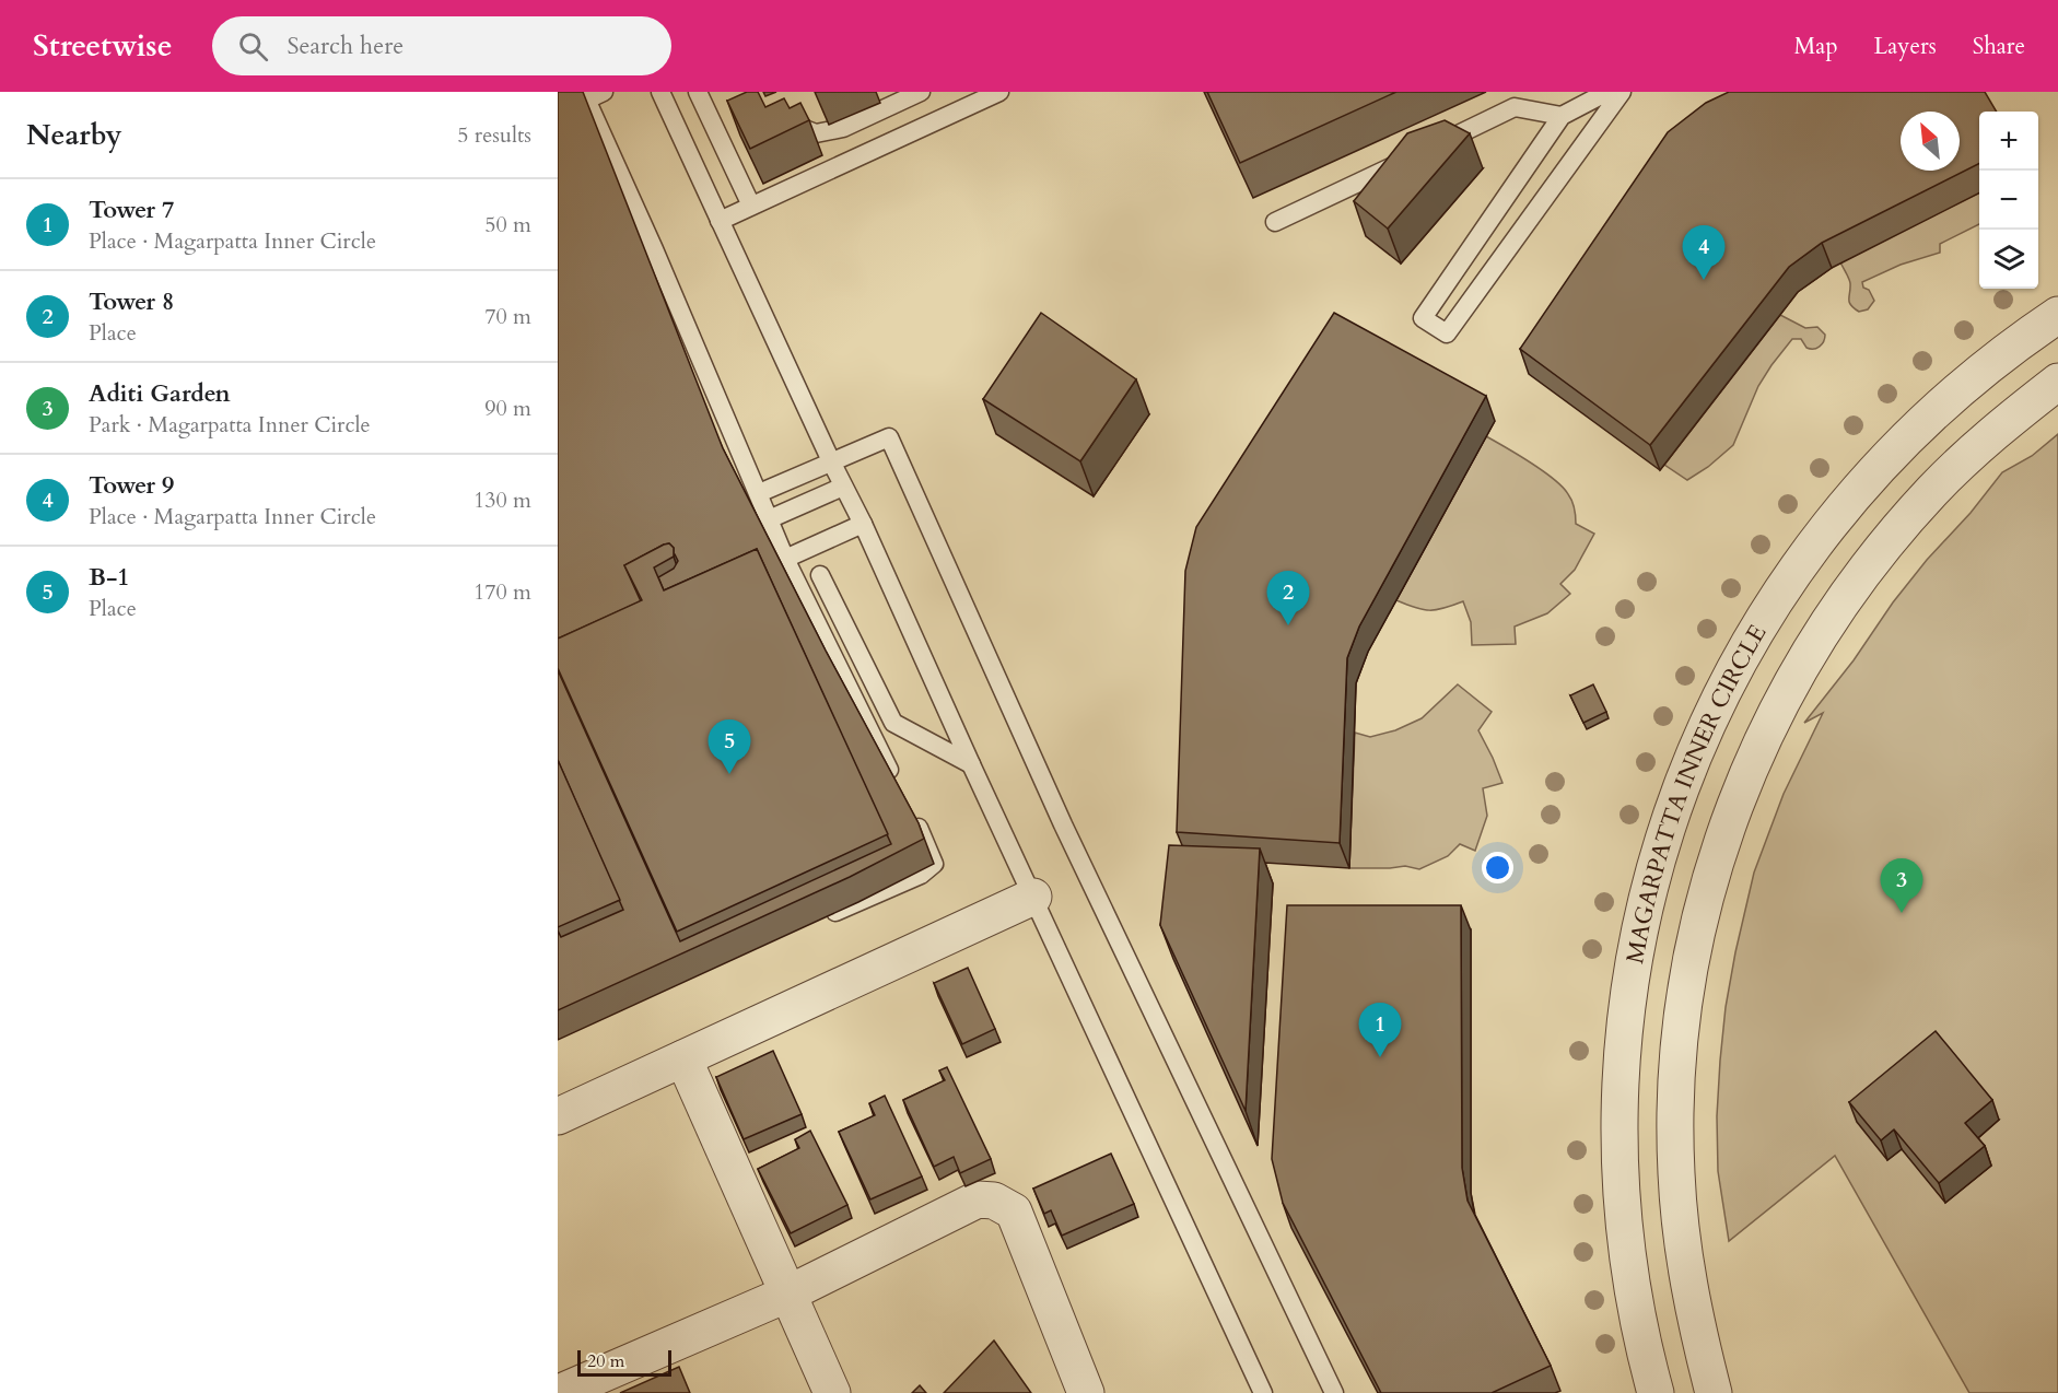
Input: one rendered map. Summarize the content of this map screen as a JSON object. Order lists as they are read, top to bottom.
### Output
{
  "streets": {
    "street": ["MAGARPATTA INNER CIRCLE"]
  },
  "scale_bar": "20 m",
  "north": "top left",
  "page": {
    "header": "Streetwise",
    "search": "Search here",
    "nav": ["Map", "Layers", "Share"],
    "heading": ["Nearby", "5 results"],
    "map_buttons": ["+", "−"],
    "list": [
      {
        "mark": "1",
        "name": "Tower 7",
        "note": "Place · Magarpatta Inner Circle",
        "value": "50 m"
      },
      {
        "mark": "2",
        "name": "Tower 8",
        "note": "Place",
        "value": "70 m"
      },
      {
        "mark": "3",
        "name": "Aditi Garden",
        "note": "Park · Magarpatta Inner Circle",
        "value": "90 m"
      },
      {
        "mark": "4",
        "name": "Tower 9",
        "note": "Place · Magarpatta Inner Circle",
        "value": "130 m"
      },
      {
        "mark": "5",
        "name": "B-1",
        "note": "Place",
        "value": "170 m"
      }
    ],
    "pins": [
      "4",
      "2",
      "5",
      "3",
      "1"
    ],
    "scale": "20 m"
  }
}
